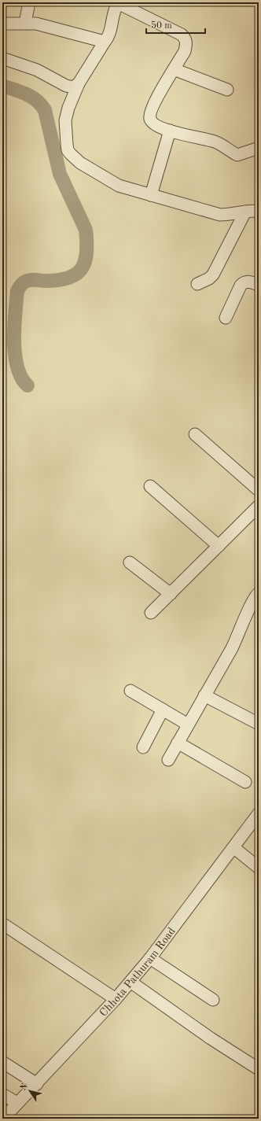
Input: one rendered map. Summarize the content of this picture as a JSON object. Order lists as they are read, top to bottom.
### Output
{
  "streets": {
    "street": ["Chhota Pathuram Road"]
  },
  "scale_bar": "50 m",
  "north": "top left"
}
